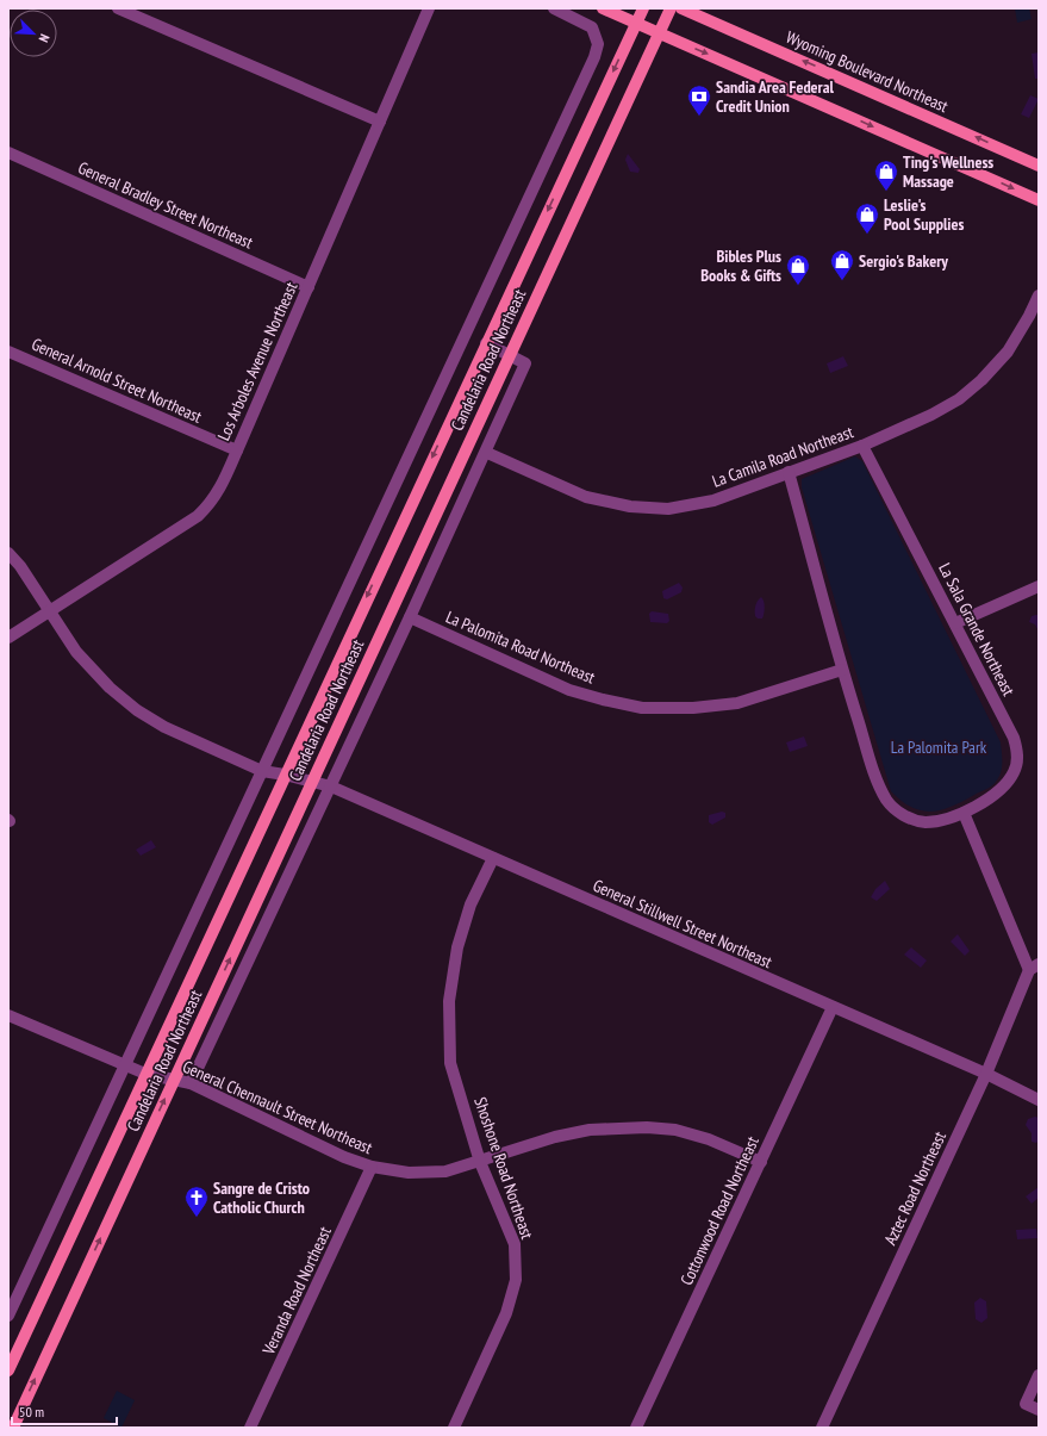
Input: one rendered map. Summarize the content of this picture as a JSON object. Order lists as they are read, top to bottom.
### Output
{
  "streets": {
    "main road": ["Wyoming Boulevard Northeast", "Candelaria Road Northeast"],
    "street": [
      "General Bradley Street Northeast",
      "Los Arboles Avenue Northeast",
      "General Arnold Street Northeast",
      "La Camila Road Northeast",
      "La Sala Grande Northeast",
      "La Palomita Road Northeast",
      "General Stillwell Street Northeast",
      "General Chennault Street Northeast",
      "Shoshone Road Northeast",
      "Aztec Road Northeast",
      "Cottonwood Road Northeast",
      "Veranda Road Northeast"
    ]
  },
  "crossings": [
    ["General Bradley Street Northeast", "Los Arboles Avenue Northeast"],
    ["Candelaria Road Northeast", "General Stillwell Street Northeast"],
    ["Candelaria Road Northeast", "General Chennault Street Northeast"],
    ["Los Arboles Avenue Northeast", "General Arnold Street Northeast"],
    ["Los Arboles Avenue Northeast", "General Stillwell Street Northeast"],
    ["La Camila Road Northeast", "La Sala Grande Northeast"],
    ["La Sala Grande Northeast", "La Palomita Road Northeast"],
    ["General Stillwell Street Northeast", "Shoshone Road Northeast"],
    ["General Stillwell Street Northeast", "Aztec Road Northeast"],
    ["General Stillwell Street Northeast", "Cottonwood Road Northeast"],
    ["General Chennault Street Northeast", "Shoshone Road Northeast"],
    ["General Chennault Street Northeast", "Cottonwood Road Northeast"],
    ["General Chennault Street Northeast", "Veranda Road Northeast"]
  ],
  "parks": ["La Palomita Park"],
  "places": {
    "bank": ["Sandia Area Federal Credit Union"],
    "shop": [
      "Ting's Wellness Massage",
      "Leslie's Pool Supplies",
      "Sergio's Bakery",
      "Bibles Plus Books & Gifts"
    ],
    "church": ["Sangre de Cristo Catholic Church"]
  },
  "scale_bar": "50 m",
  "north": "bottom right"
}
